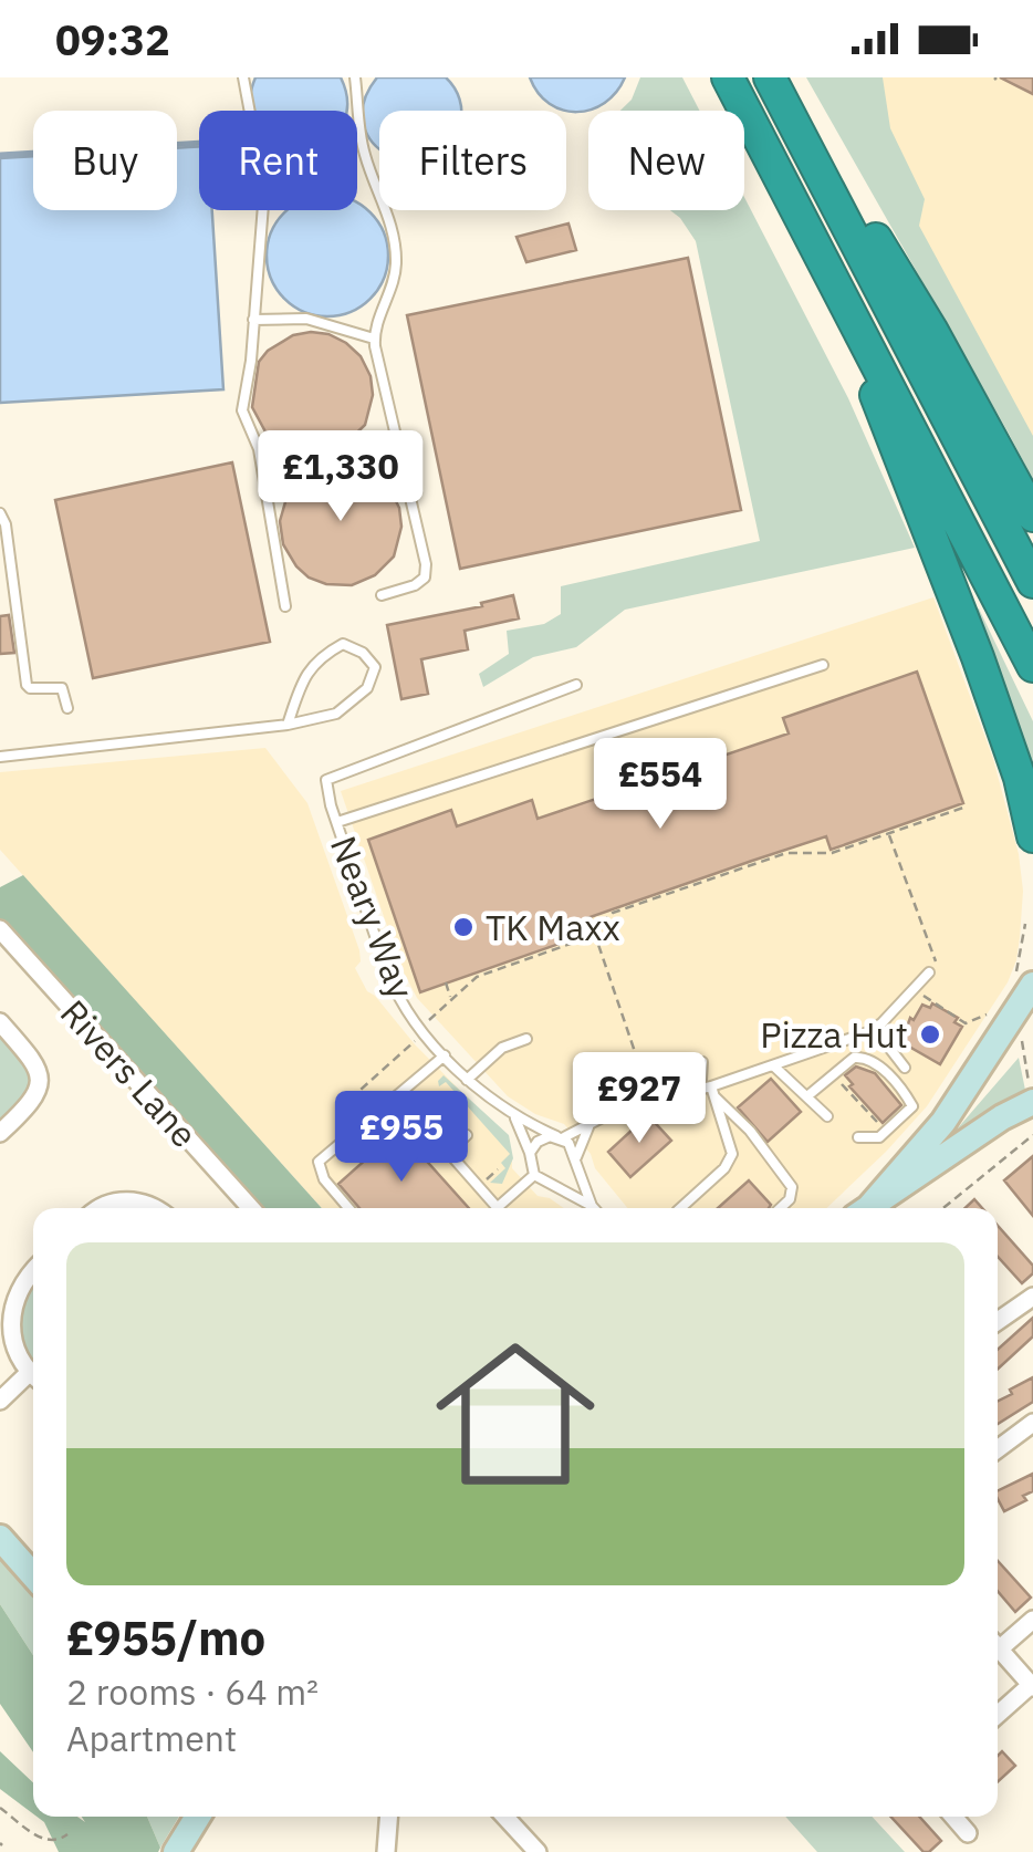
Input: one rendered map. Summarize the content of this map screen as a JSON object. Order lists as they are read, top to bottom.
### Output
{
  "streets": {
    "street": ["Rivers Lane"],
    "lane": ["Neary Way"]
  },
  "places": ["TK Maxx", "Pizza Hut"],
  "page": {
    "status": "09:32",
    "chip": [
      "Buy",
      "Rent",
      "Filters",
      "New"
    ],
    "price": [
      "£1,330",
      "£554",
      "£927",
      "£955"
    ],
    "list": [
      {
        "name": "£955/mo",
        "note": "2 rooms · 64 m² · Apartment"
      }
    ]
  }
}
